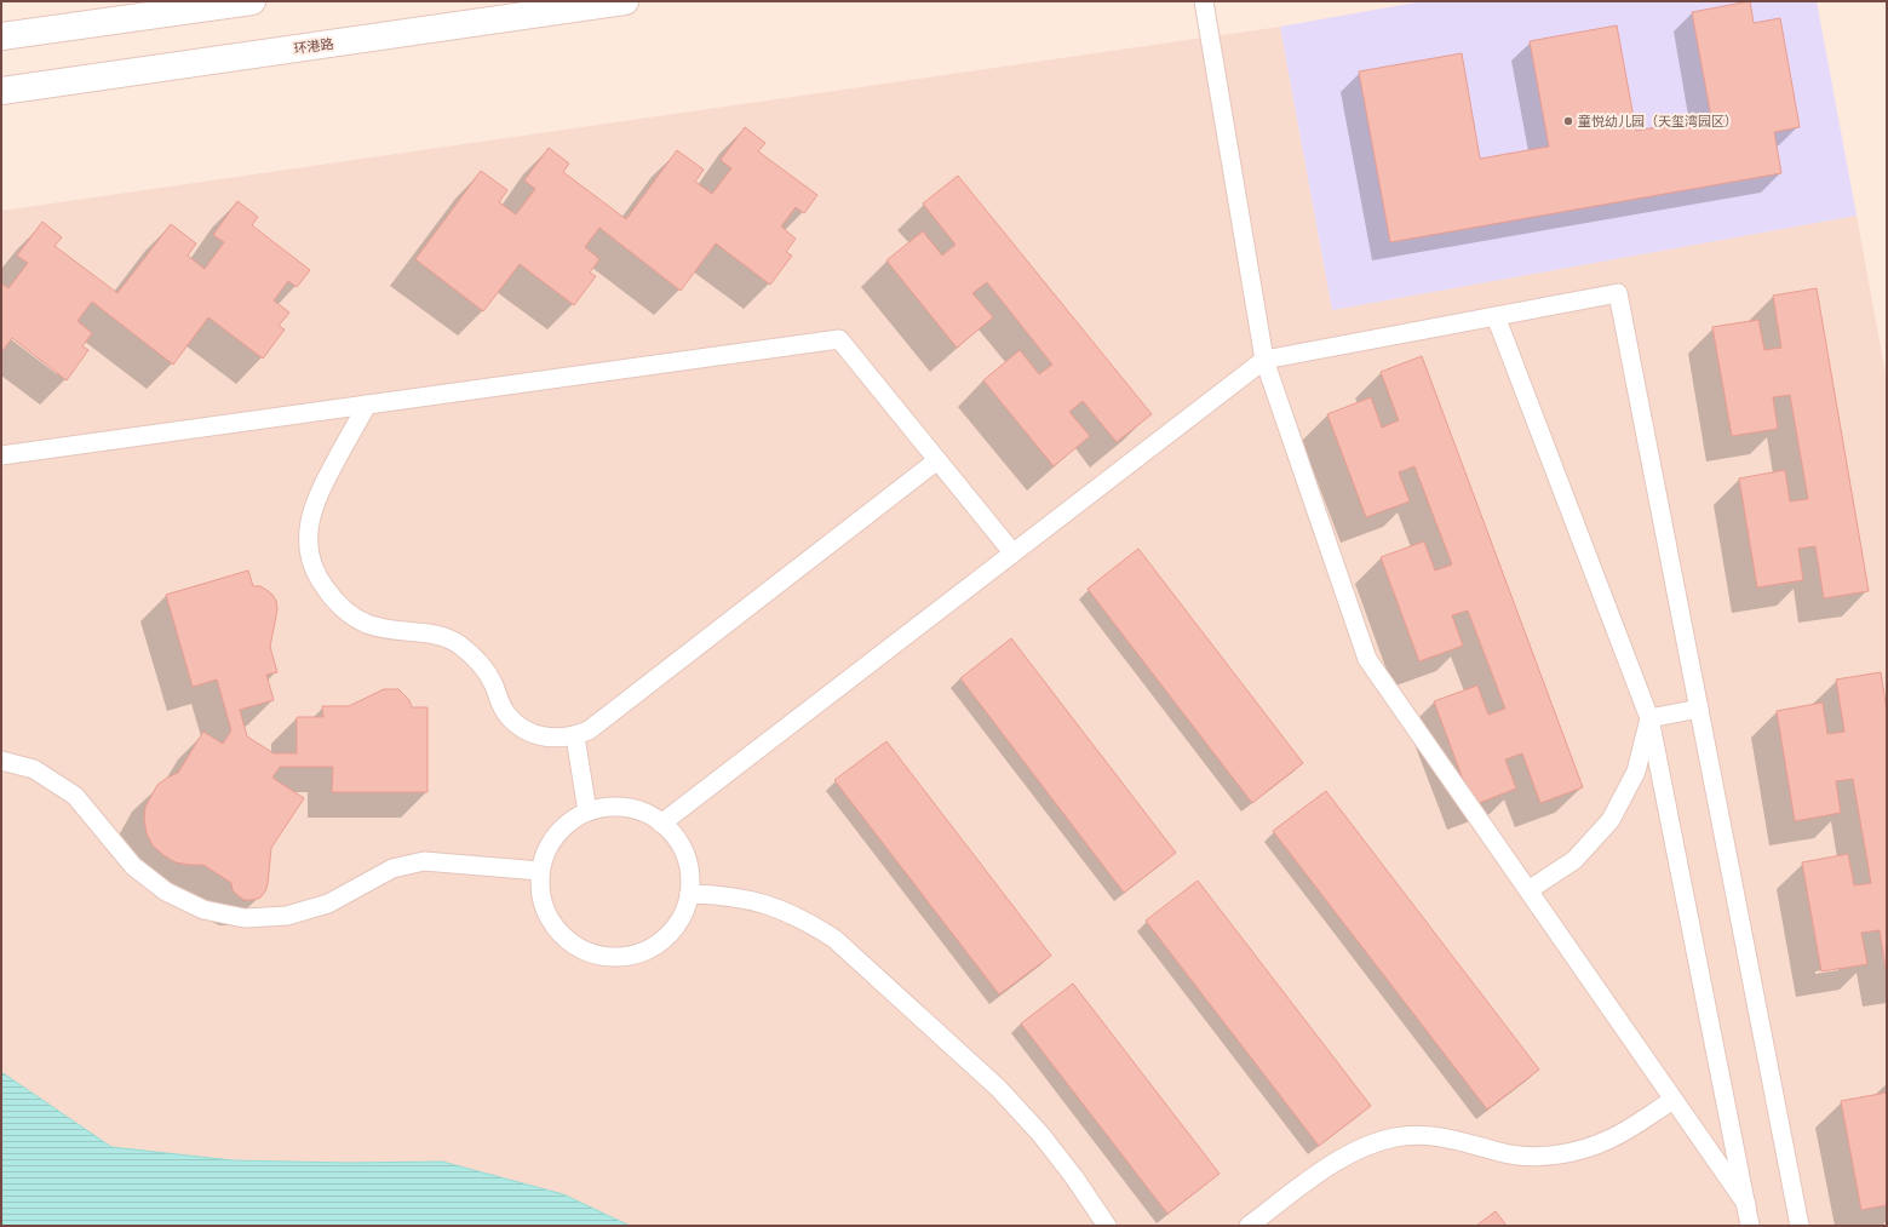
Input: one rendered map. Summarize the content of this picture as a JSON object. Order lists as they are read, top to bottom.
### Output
{
  "streets": {
    "street": ["环港路"]
  },
  "places": ["童悦幼儿园（天玺湾园区）"]
}
